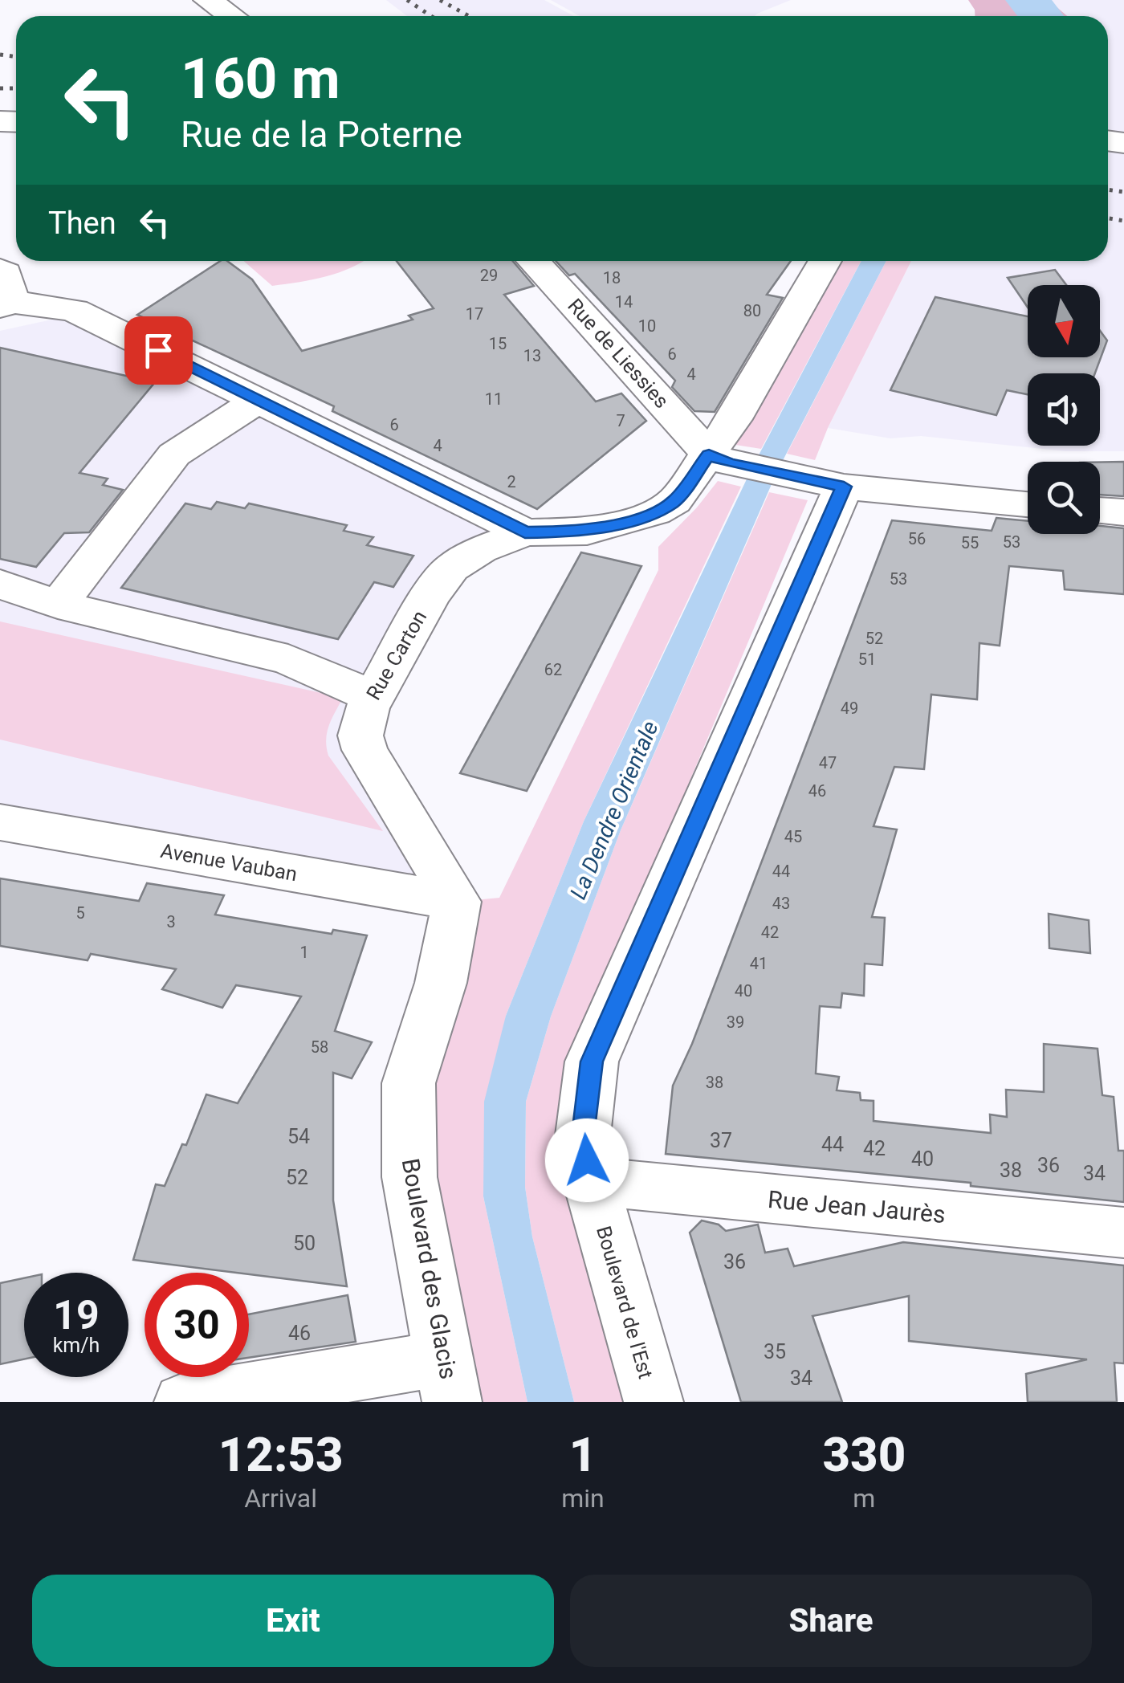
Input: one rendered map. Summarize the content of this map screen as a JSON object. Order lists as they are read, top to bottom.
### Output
{
  "streets": {
    "street": [
      "Rue de Liessies",
      "Rue Carton",
      "Avenue Vauban",
      "Rue Jean Jaurès",
      "Boulevard des Glacis",
      "Boulevard de l'Est"
    ]
  },
  "crossings": [
    ["Rue de Liessies", "Rue Carton"],
    ["Rue Carton", "Avenue Vauban"],
    ["Rue Carton", "Boulevard des Glacis"],
    ["Avenue Vauban", "Boulevard des Glacis"],
    ["Rue Jean Jaurès", "Boulevard de l'Est"]
  ],
  "water": ["La Dendre Orientale"],
  "house_numbers": [
    "29",
    "18",
    "14",
    "80",
    "17",
    "10",
    "15",
    "6",
    "13",
    "4",
    "11",
    "7",
    "6",
    "4",
    "2",
    "56",
    "53",
    "55",
    "53",
    "52",
    "51",
    "62",
    "49",
    "47",
    "46",
    "45",
    "44",
    "43",
    "5",
    "3",
    "42",
    "1",
    "41",
    "40",
    "39",
    "58",
    "38",
    "54",
    "37",
    "44",
    "42",
    "40",
    "36",
    "38",
    "34",
    "52",
    "50",
    "36",
    "46",
    "35",
    "34"
  ],
  "north": "bottom",
  "page": {
    "turn": ["160 m", "Rue de la Poterne"],
    "then": "Then",
    "speed": "19 km/h",
    "limit": "30",
    "eta": [
      "12:53",
      "Arrival",
      "1",
      "min",
      "330",
      "m"
    ],
    "buttons": ["Exit", "Share"]
  }
}
